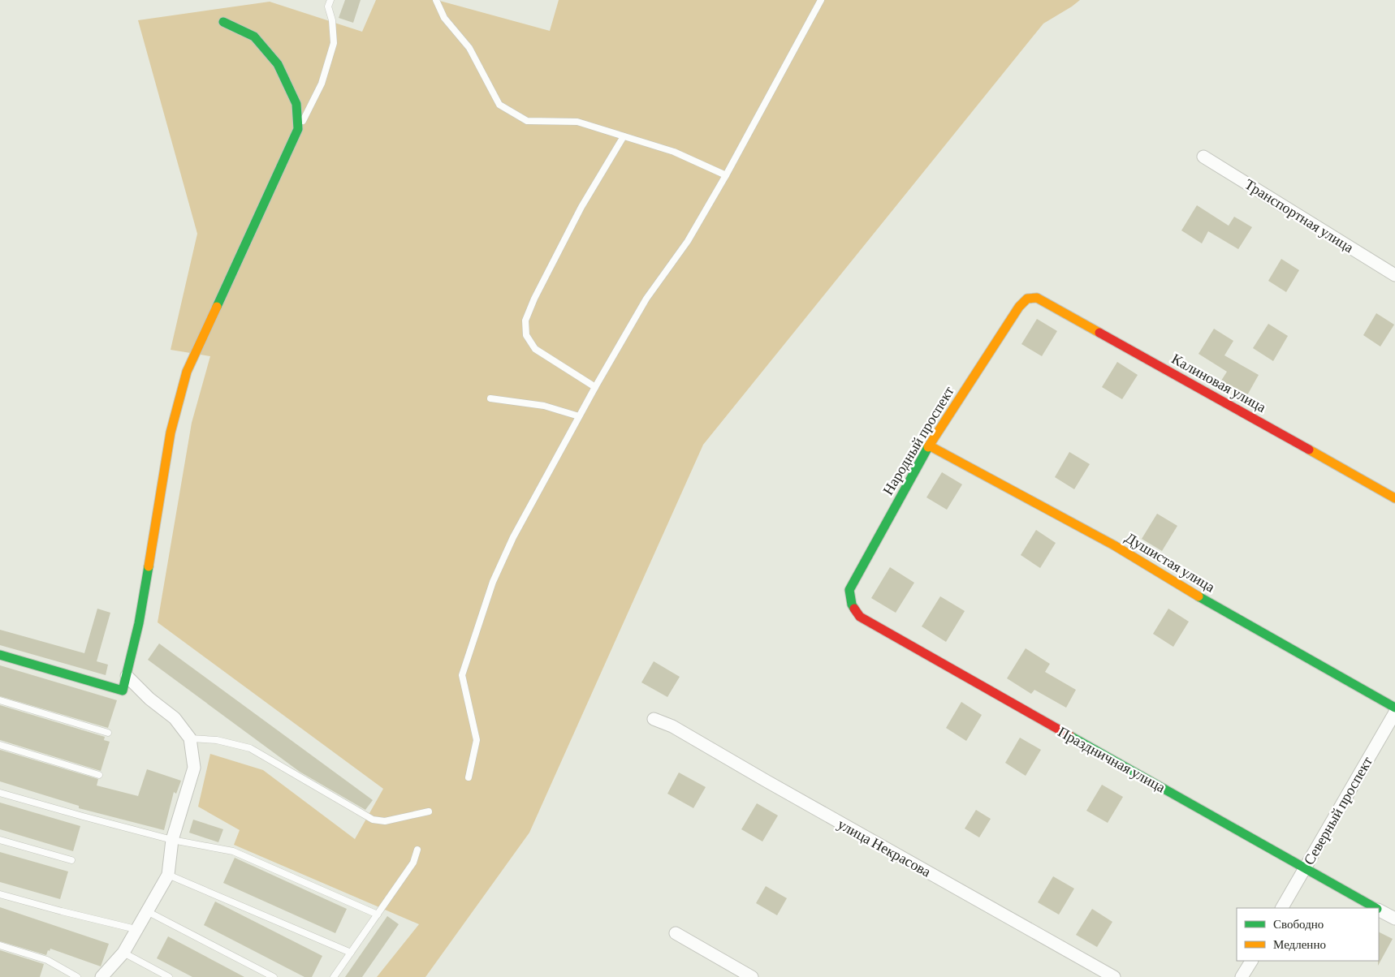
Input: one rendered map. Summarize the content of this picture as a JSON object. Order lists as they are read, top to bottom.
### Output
{
  "streets": {
    "street": [
      "Транспортная улица",
      "Калиновая улица",
      "Народный проспект",
      "Душистая улица",
      "Праздничная улица",
      "Северный проспект",
      "улица Некрасова"
    ]
  },
  "crossings": [
    ["Калиновая улица", "Народный проспект"],
    ["Народный проспект", "Душистая улица"],
    ["Народный проспект", "Праздничная улица"],
    ["Праздничная улица", "Северный проспект"]
  ],
  "legend": ["Свободно", "Медленно"]
}
